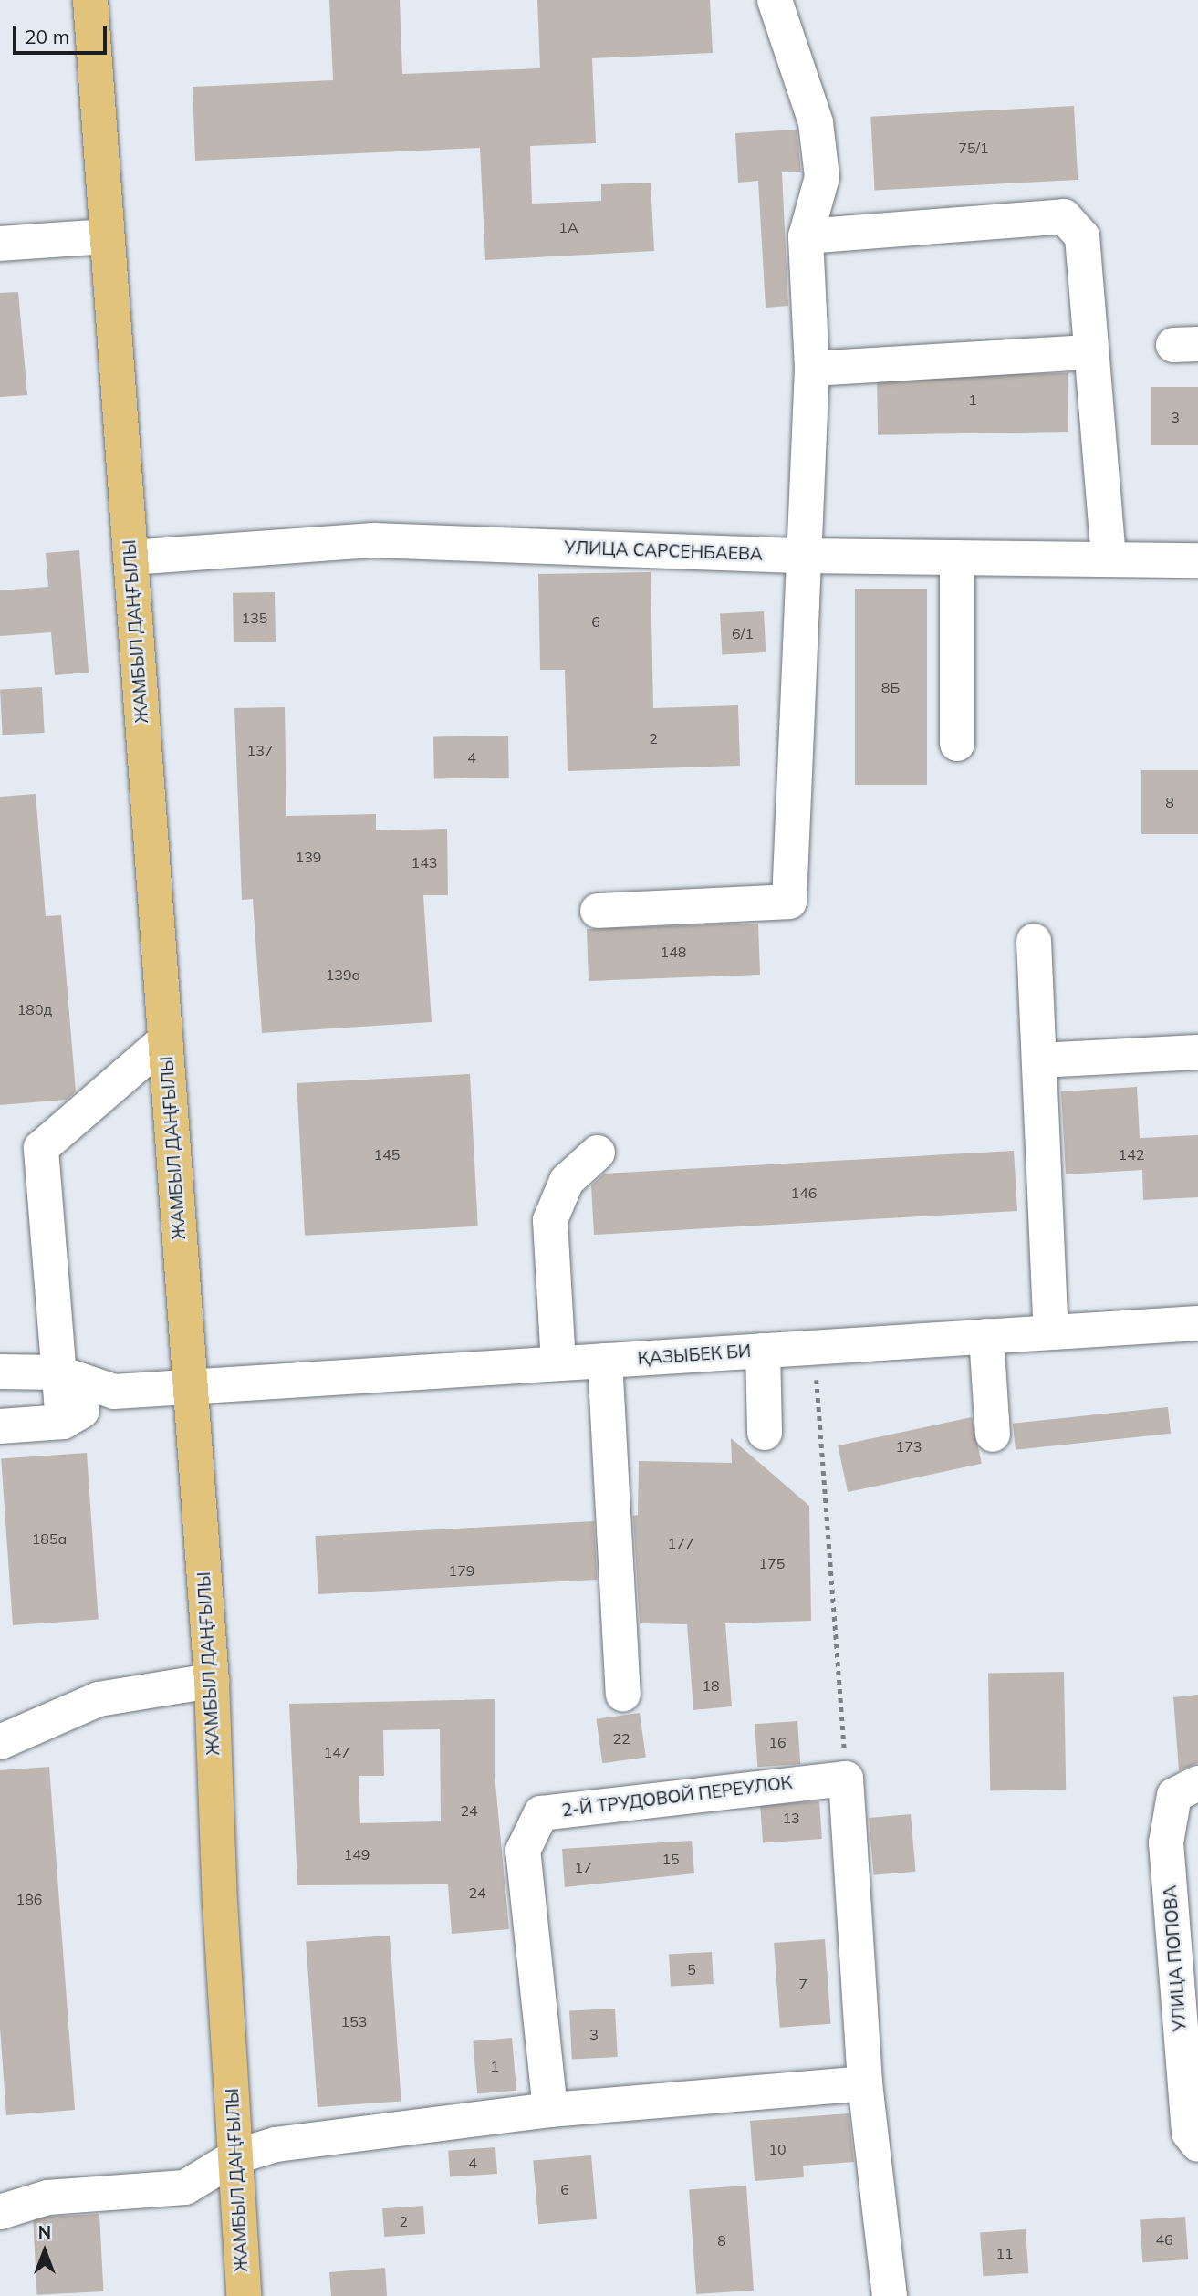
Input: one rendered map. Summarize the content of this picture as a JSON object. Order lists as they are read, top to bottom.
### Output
{
  "streets": {
    "main road": ["ЖАМБЫЛ ДАҢҒЫЛЫ"],
    "street": [
      "УЛИЦА САРСЕНБАЕВА",
      "ҚАЗЫБЕК БИ",
      "2-Й ТРУДОВОЙ ПЕРЕУЛОК",
      "УЛИЦА ПОПОВА"
    ]
  },
  "crossings": [
    ["УЛИЦА САРСЕНБАЕВА", "ЖАМБЫЛ ДАҢҒЫЛЫ"],
    ["ЖАМБЫЛ ДАҢҒЫЛЫ", "ҚАЗЫБЕК БИ"]
  ],
  "house_numbers": [
    "75/1",
    "1А",
    "1",
    "3",
    "135",
    "6",
    "6/1",
    "8Б",
    "2",
    "137",
    "4",
    "8",
    "139",
    "143",
    "148",
    "139а",
    "180д",
    "145",
    "142",
    "146",
    "173",
    "185а",
    "177",
    "175",
    "179",
    "18",
    "22",
    "16",
    "147",
    "24",
    "13",
    "149",
    "15",
    "17",
    "24",
    "186",
    "5",
    "7",
    "153",
    "3",
    "1",
    "10",
    "4",
    "6",
    "2",
    "46",
    "8",
    "11"
  ],
  "scale_bar": "20 m",
  "north": "top"
}
